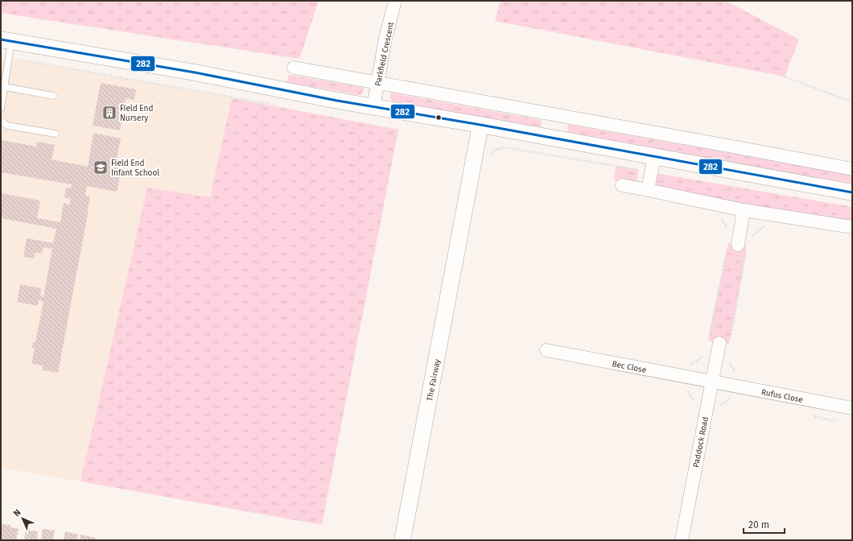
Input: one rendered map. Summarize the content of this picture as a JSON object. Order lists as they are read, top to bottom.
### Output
{
  "streets": {
    "street": [
      "Parkfield Crescent",
      "Bec Close",
      "The Fairway",
      "Rufus Close",
      "Paddock Road"
    ]
  },
  "crossings": [
    ["Bec Close", "Rufus Close"],
    ["Bec Close", "Paddock Road"],
    ["Rufus Close", "Paddock Road"]
  ],
  "places": {
    "building": ["Field End Nursery"],
    "school or university": ["Field End Infant School"]
  },
  "lines": ["transit line 282"],
  "scale_bar": "20 m",
  "north": "top left"
}
